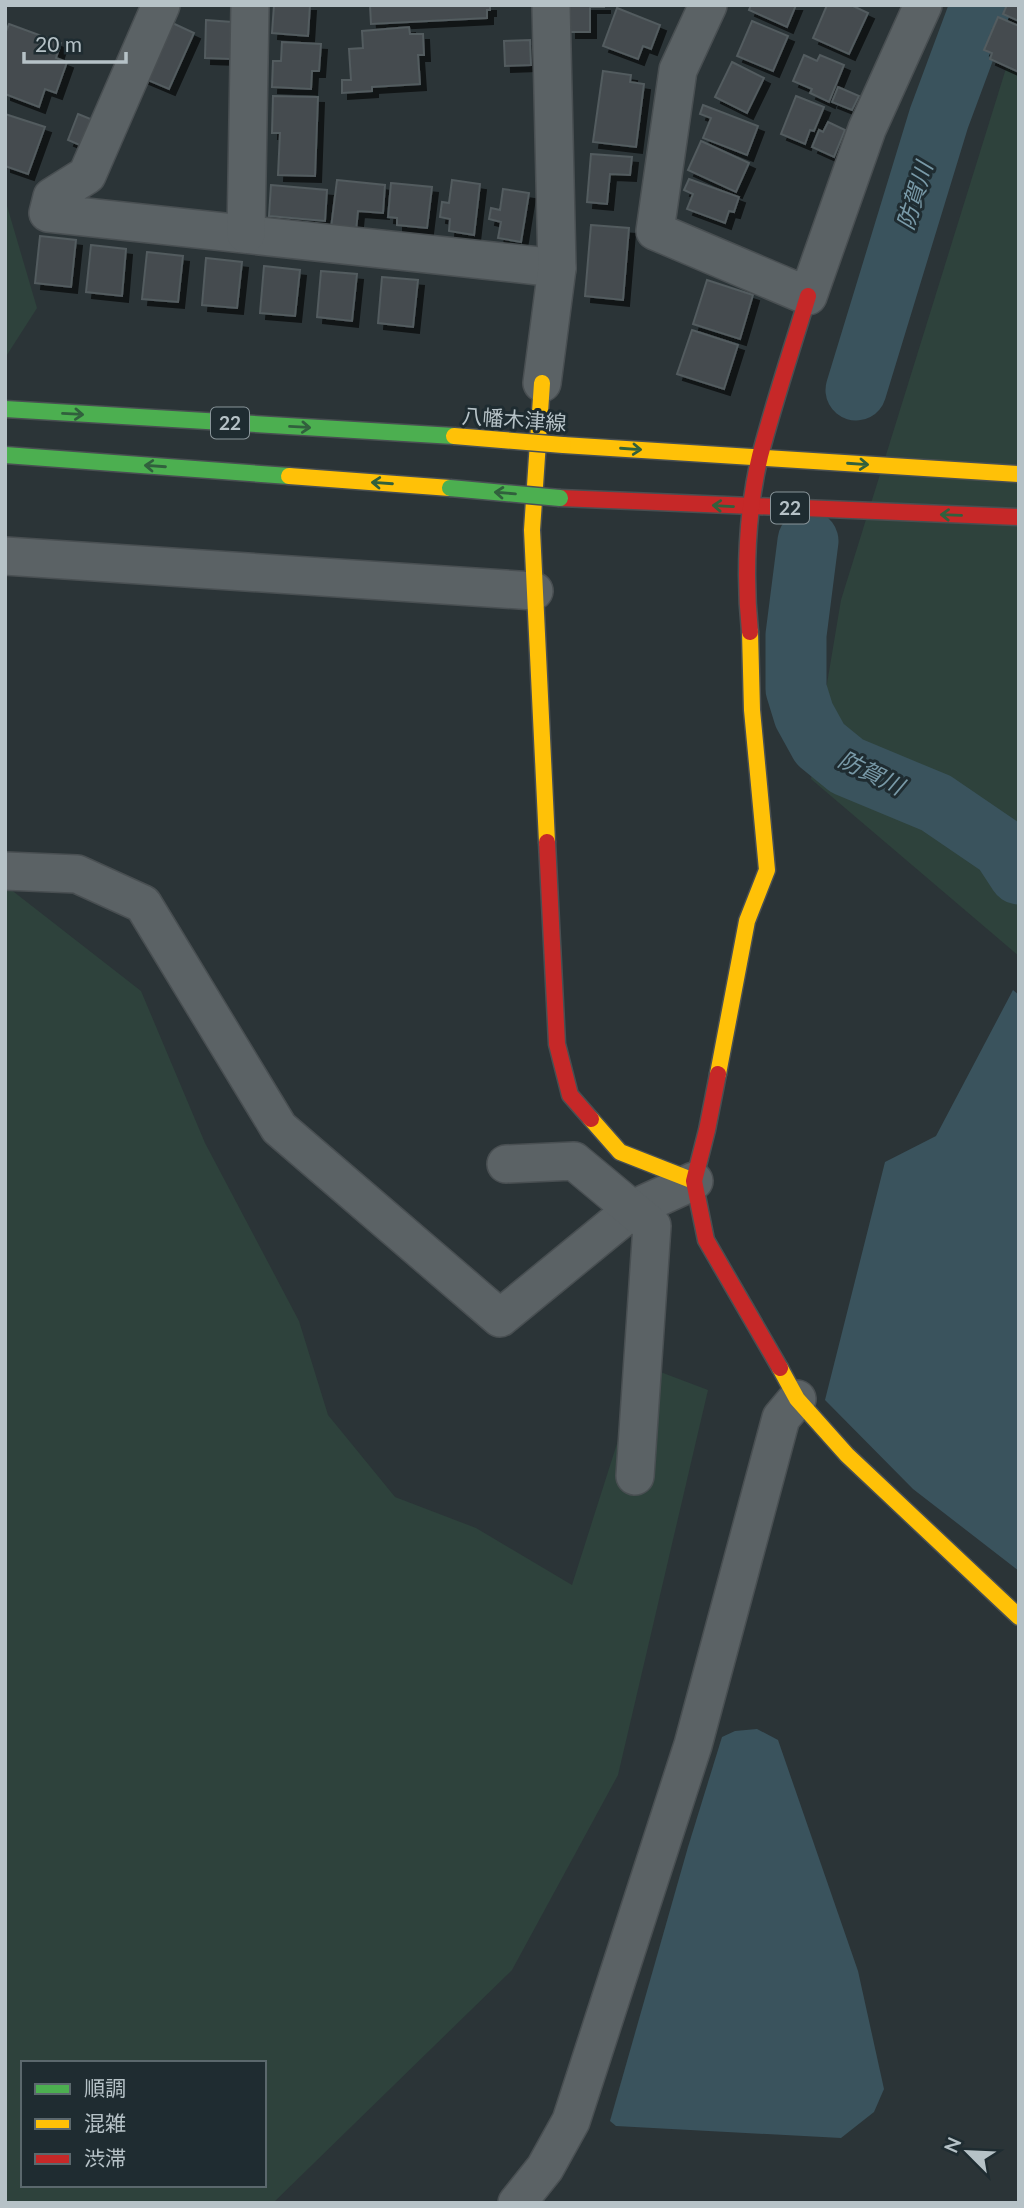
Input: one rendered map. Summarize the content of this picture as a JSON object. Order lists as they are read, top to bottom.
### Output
{
  "streets": {
    "street": ["八幡木津線", "22"]
  },
  "water": ["防賀川"],
  "legend": ["順調", "混雑", "渋滞"],
  "scale_bar": "20 m",
  "north": "top left"
}
